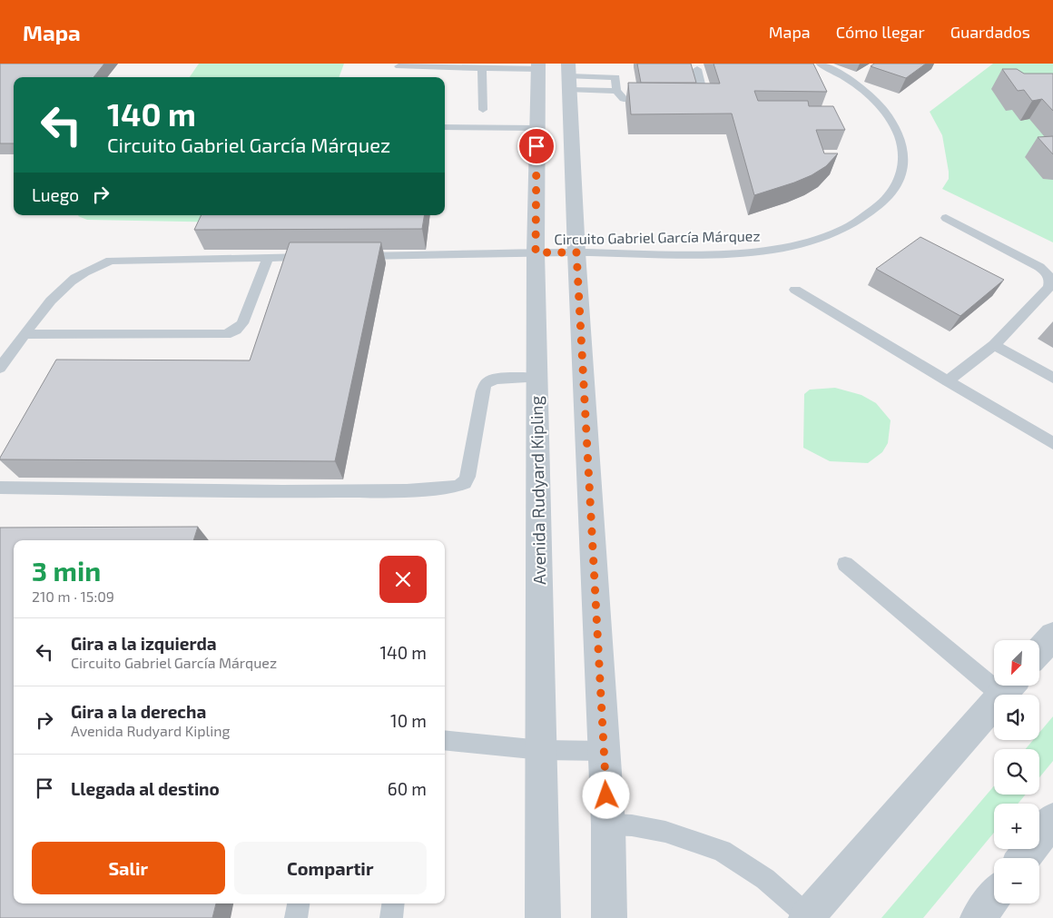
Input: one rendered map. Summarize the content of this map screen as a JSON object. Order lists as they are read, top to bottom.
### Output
{
  "streets": {
    "street": ["Avenida Rudyard Kipling"],
    "lane": ["Circuito Gabriel García Márquez"]
  },
  "crossings": [
    ["Circuito Gabriel García Márquez", "Avenida Rudyard Kipling"]
  ],
  "north": "bottom left",
  "page": {
    "header": "Mapa",
    "nav": ["Mapa", "Cómo llegar", "Guardados"],
    "turn": ["140 m", "Circuito Gabriel García Márquez"],
    "then": "Luego",
    "heading": ["3 min", "210 m · 15:09"],
    "list": [
      {
        "name": "Gira a la izquierda",
        "note": "Circuito Gabriel García Márquez",
        "value": "140 m"
      },
      {
        "name": "Gira a la derecha",
        "note": "Avenida Rudyard Kipling",
        "value": "10 m"
      },
      {
        "name": "Llegada al destino",
        "value": "60 m"
      }
    ],
    "map_buttons": ["+", "−"],
    "buttons": ["Salir", "Compartir"]
  }
}
